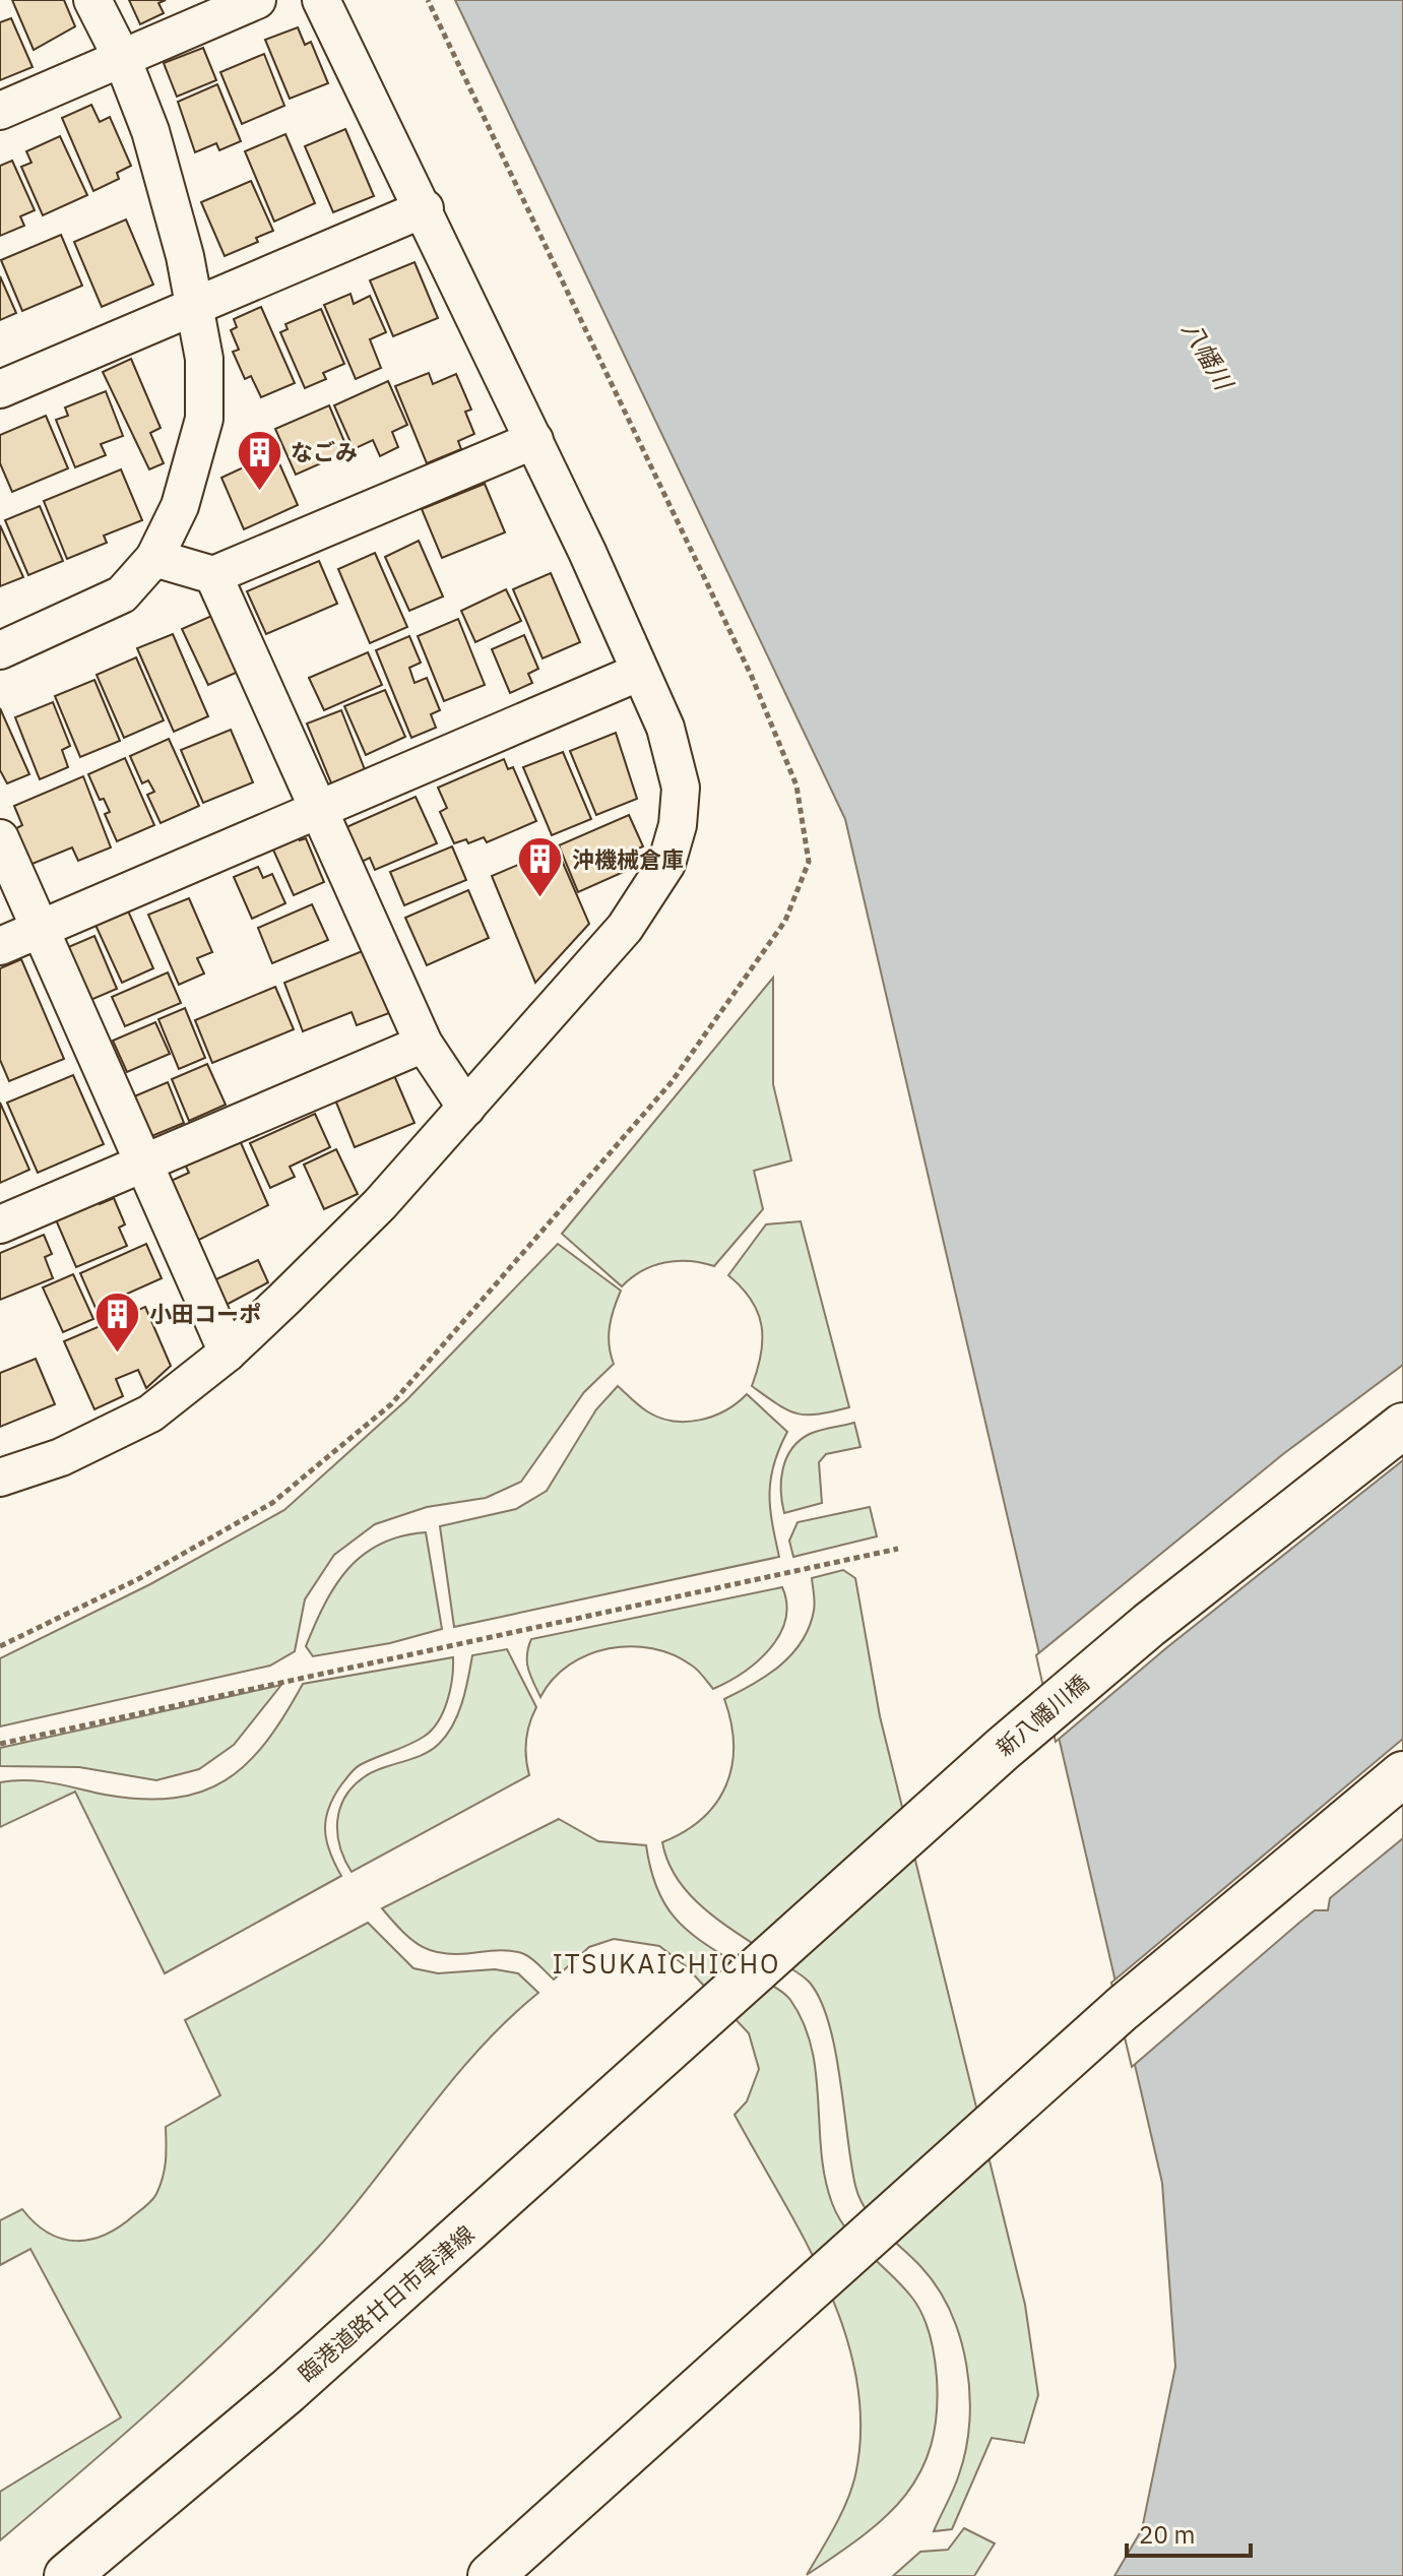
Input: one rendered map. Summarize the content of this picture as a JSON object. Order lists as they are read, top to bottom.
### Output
{
  "streets": {
    "street": ["新八幡川橋", "臨港道路廿日市草津線"]
  },
  "crossings": [
    ["新八幡川橋", "臨港道路廿日市草津線"]
  ],
  "districts": ["ITSUKAICHICHO"],
  "water": ["八幡川"],
  "places": {
    "building": ["なごみ", "沖機械倉庫", "小田コーポ"]
  },
  "scale_bar": "20 m"
}
